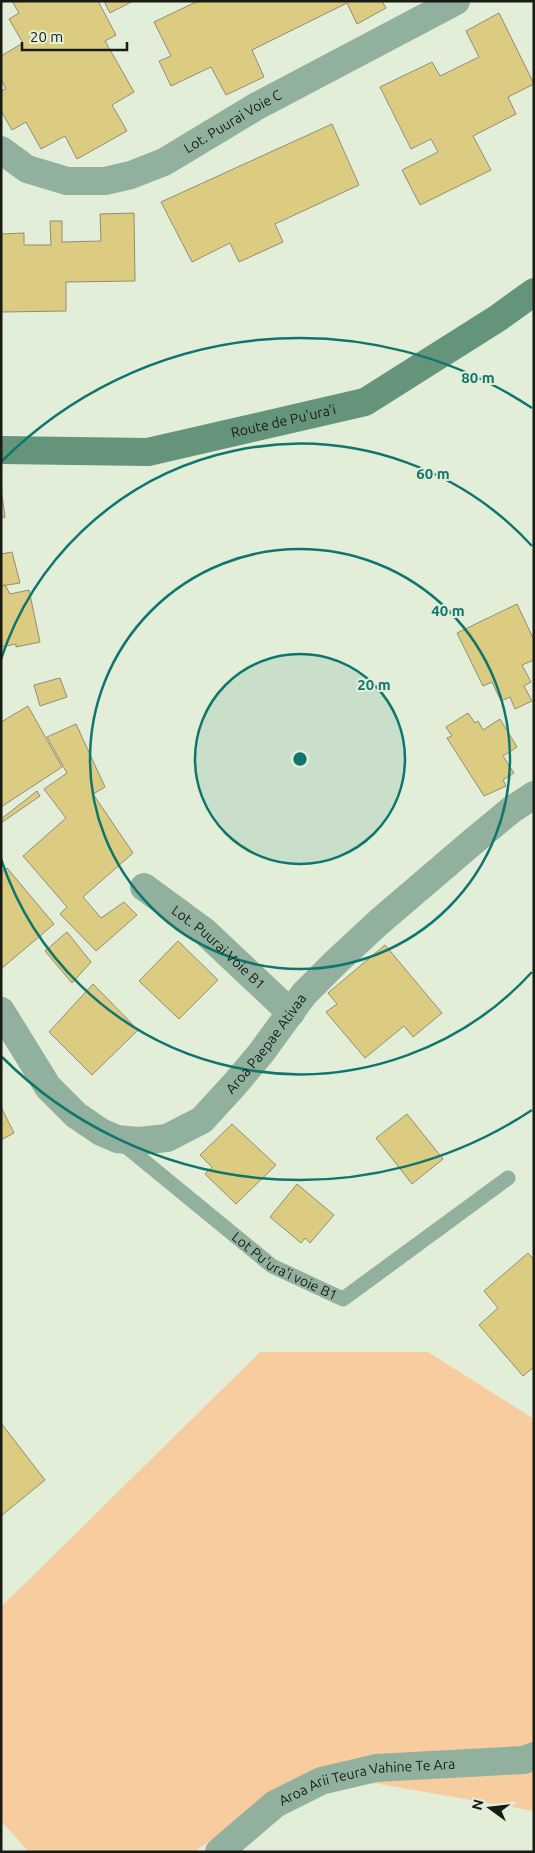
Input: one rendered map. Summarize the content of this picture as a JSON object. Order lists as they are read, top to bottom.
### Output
{
  "streets": {
    "main road": ["Route de Pu'ura'i"],
    "street": [
      "Lot. Puurai Voie C",
      "Lot. Puurai Voie B1",
      "Aroa Paepae Ativaa",
      "Aroa Arii Teura Vahine Te Ara"
    ],
    "lane": ["Lot Pu'ura'i voie B1"]
  },
  "crossings": [
    ["Lot. Puurai Voie B1", "Aroa Paepae Ativaa"],
    ["Aroa Paepae Ativaa", "Lot Pu'ura'i voie B1"]
  ],
  "scale_bar": "20 m",
  "north": "left",
  "rings": [
    "80 m",
    "60 m",
    "40 m",
    "20 m"
  ]
}
